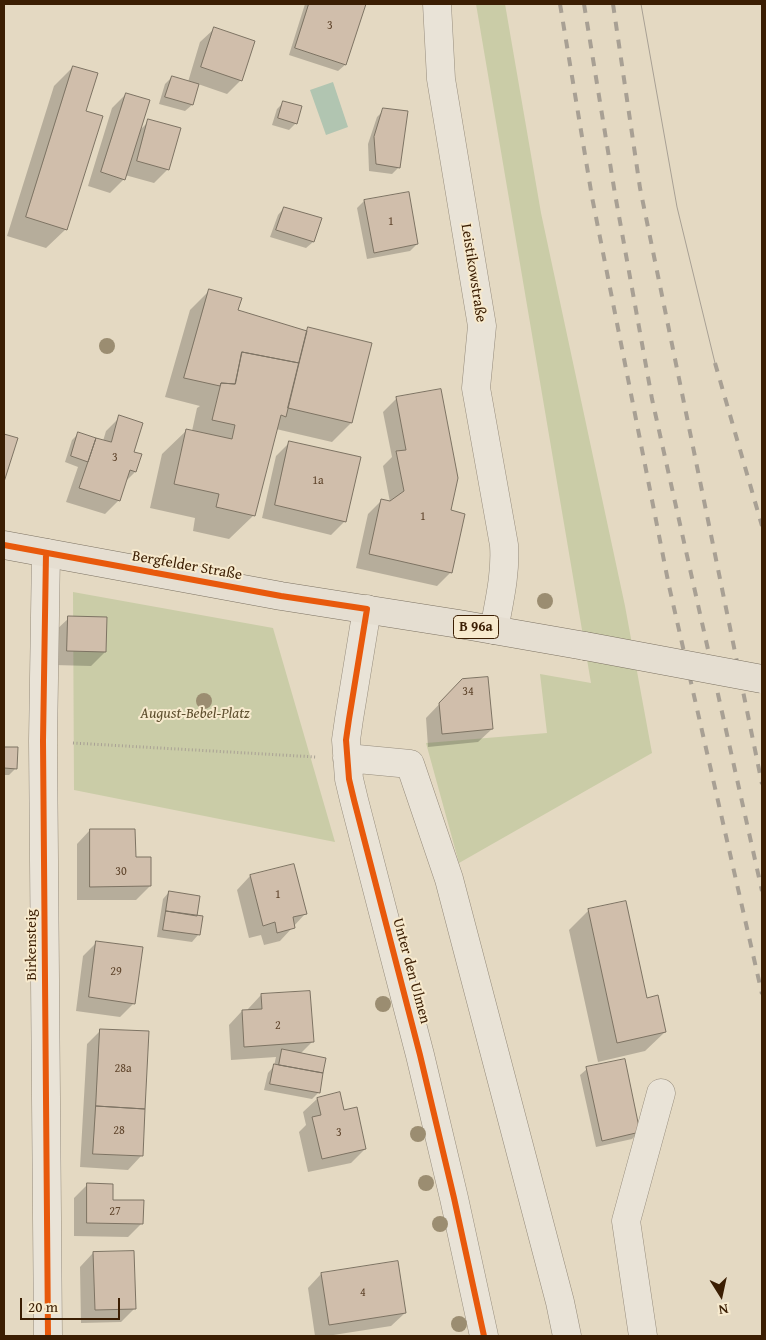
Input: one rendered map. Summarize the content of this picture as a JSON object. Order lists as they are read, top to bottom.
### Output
{
  "streets": {
    "main road": ["Bergfelder Straße", "B 96a"],
    "street": ["Leistikowstraße", "Birkensteig", "Unter den Ulmen"]
  },
  "crossings": [
    ["Leistikowstraße", "Bergfelder Straße"],
    ["Bergfelder Straße", "Birkensteig"],
    ["Bergfelder Straße", "Unter den Ulmen"]
  ],
  "parks": ["August-Bebel-Platz"],
  "house_numbers": [
    "3",
    "1",
    "3",
    "1a",
    "1",
    "34",
    "30",
    "1",
    "29",
    "2",
    "28a",
    "28",
    "3",
    "27",
    "4"
  ],
  "scale_bar": "20 m",
  "north": "bottom"
}
